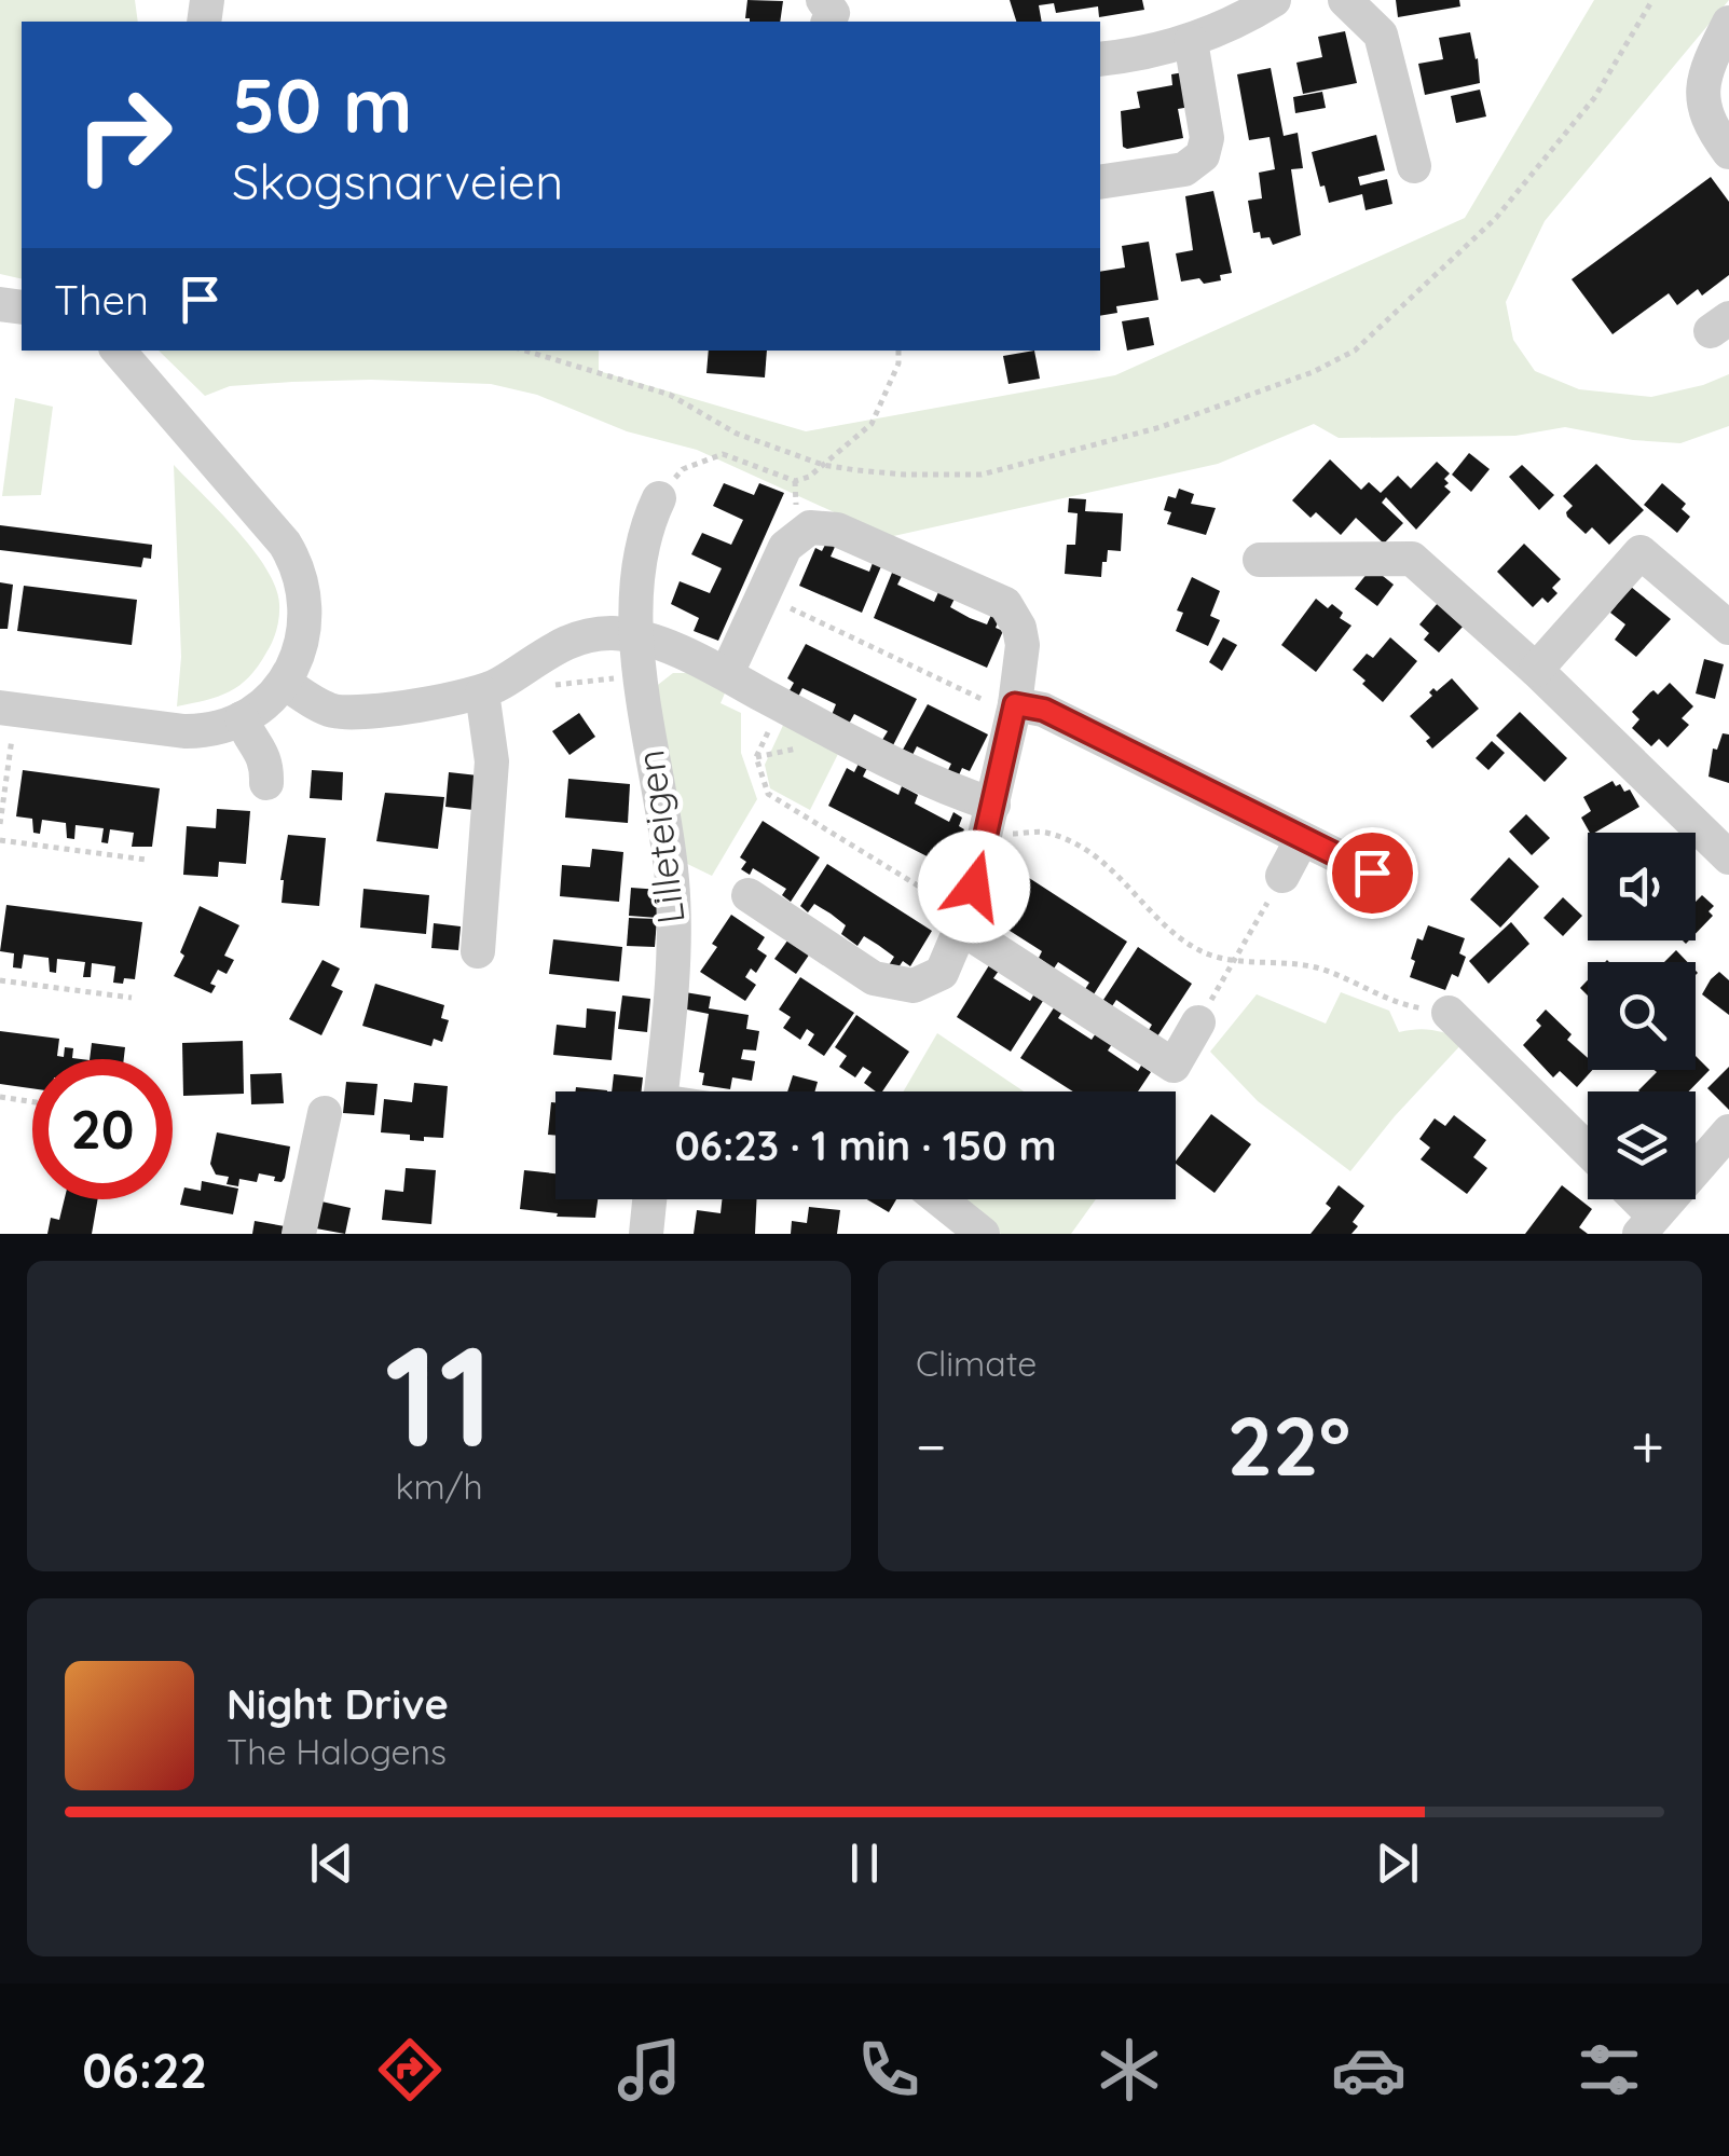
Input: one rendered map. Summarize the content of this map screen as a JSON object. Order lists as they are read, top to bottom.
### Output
{
  "streets": {
    "street": ["Lilleteigen"]
  },
  "page": {
    "turn": ["50 m", "Skogsnarveien"],
    "then": "Then",
    "limit": "20",
    "trip": "06:23 · 1 min · 150 m",
    "tile": [
      ["11", "km/h"],
      "Climate"
    ],
    "heat": ["−", "22°", "+"],
    "song": ["Night Drive", "The Halogens"],
    "tabs": "06:22"
  }
}
